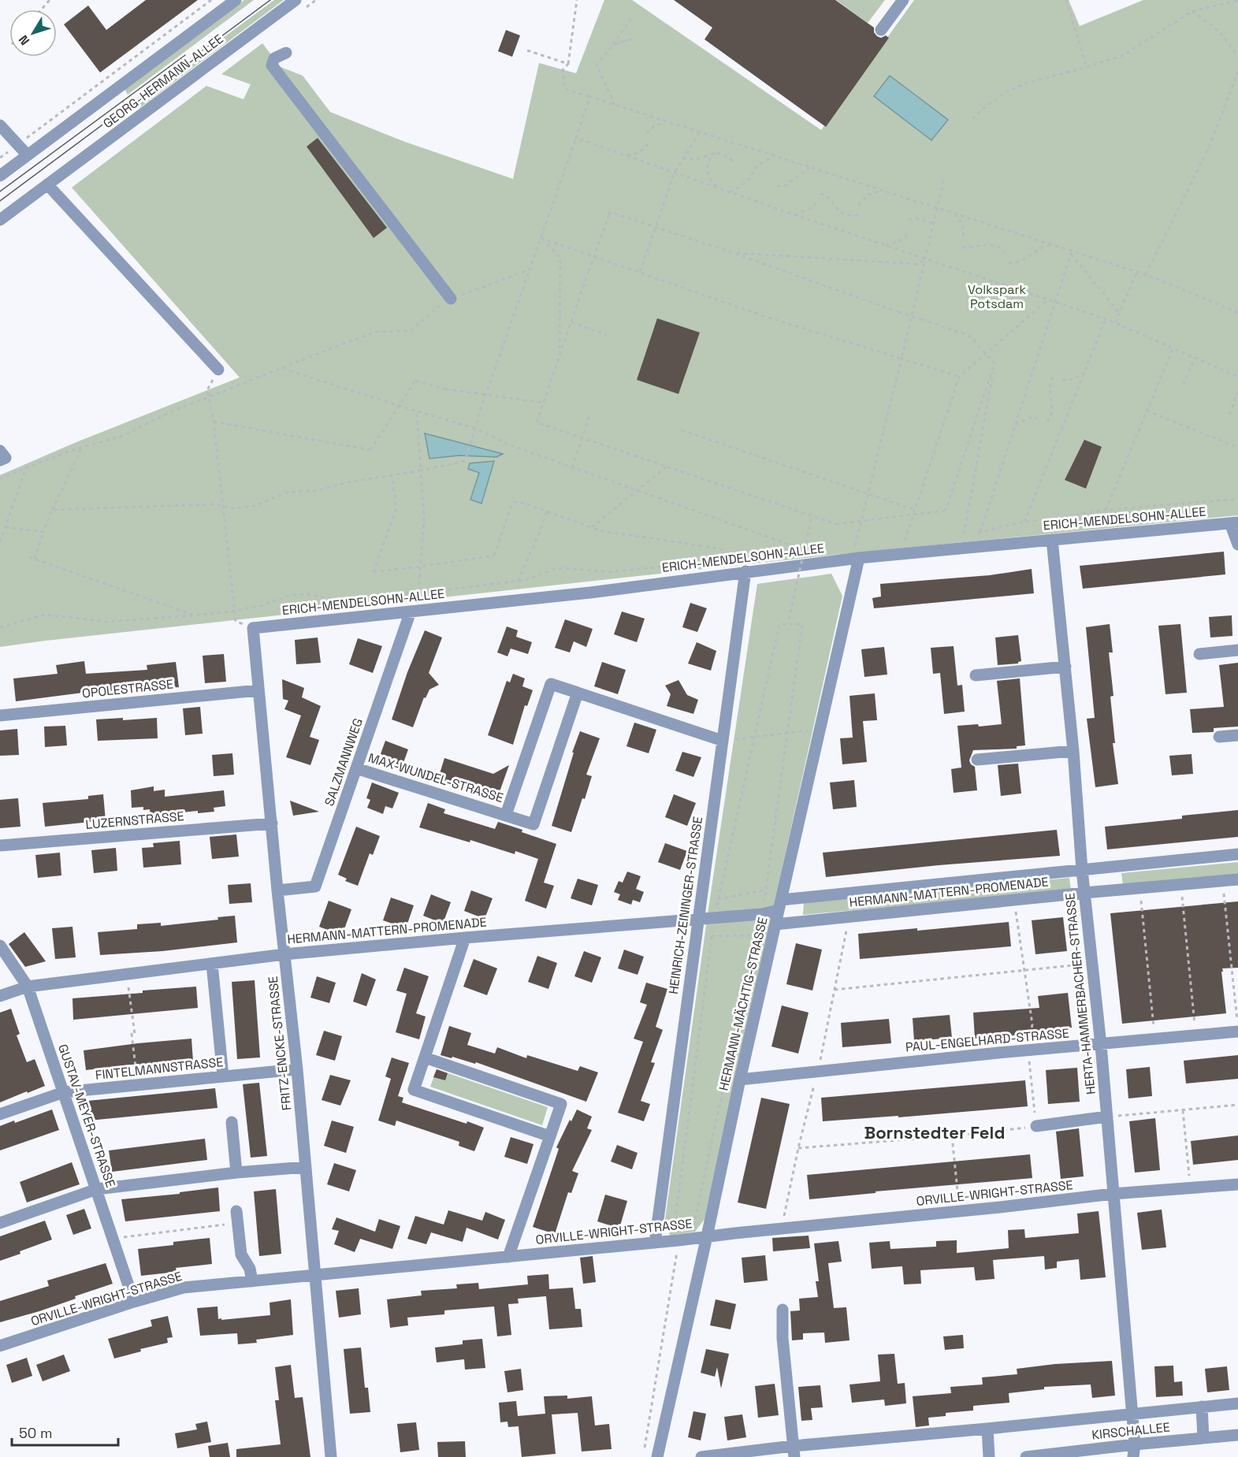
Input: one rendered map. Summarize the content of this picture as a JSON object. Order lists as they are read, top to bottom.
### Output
{
  "streets": {
    "street": [
      "GEORG-HERMANN-ALLEE",
      "ERICH-MENDELSOHN-ALLEE",
      "OPOLESTRASSE",
      "SALZMANNWEG",
      "MAX-WUNDEL-STRASSE",
      "LUZERNSTRASSE",
      "HERMANN-MATTERN-PROMENADE",
      "HEINRICH-ZEININGER-STRASSE",
      "HERTA-HAMMERBACHER-STRASSE",
      "HERMANN-MÄCHTIG-STRASSE",
      "PAUL-ENGELHARD-STRASSE",
      "FRITZ-ENCKE-STRASSE",
      "FINTELMANNSTRASSE",
      "GUSTAV-MEYER-STRASSE",
      "ORVILLE-WRIGHT-STRASSE",
      "KIRSCHALLEE"
    ]
  },
  "crossings": [
    ["ERICH-MENDELSOHN-ALLEE", "SALZMANNWEG"],
    ["ERICH-MENDELSOHN-ALLEE", "HEINRICH-ZEININGER-STRASSE"],
    ["ERICH-MENDELSOHN-ALLEE", "HERTA-HAMMERBACHER-STRASSE"],
    ["ERICH-MENDELSOHN-ALLEE", "HERMANN-MÄCHTIG-STRASSE"],
    ["ERICH-MENDELSOHN-ALLEE", "FRITZ-ENCKE-STRASSE"],
    ["OPOLESTRASSE", "FRITZ-ENCKE-STRASSE"],
    ["SALZMANNWEG", "MAX-WUNDEL-STRASSE"],
    ["SALZMANNWEG", "FRITZ-ENCKE-STRASSE"],
    ["MAX-WUNDEL-STRASSE", "HEINRICH-ZEININGER-STRASSE"],
    ["LUZERNSTRASSE", "FRITZ-ENCKE-STRASSE"],
    ["HERMANN-MATTERN-PROMENADE", "HEINRICH-ZEININGER-STRASSE"],
    ["HERMANN-MATTERN-PROMENADE", "HERTA-HAMMERBACHER-STRASSE"],
    ["HERMANN-MATTERN-PROMENADE", "HERMANN-MÄCHTIG-STRASSE"],
    ["HERMANN-MATTERN-PROMENADE", "FRITZ-ENCKE-STRASSE"],
    ["HERMANN-MATTERN-PROMENADE", "GUSTAV-MEYER-STRASSE"],
    ["HEINRICH-ZEININGER-STRASSE", "ORVILLE-WRIGHT-STRASSE"],
    ["HERTA-HAMMERBACHER-STRASSE", "PAUL-ENGELHARD-STRASSE"],
    ["HERTA-HAMMERBACHER-STRASSE", "ORVILLE-WRIGHT-STRASSE"],
    ["HERTA-HAMMERBACHER-STRASSE", "KIRSCHALLEE"],
    ["HERMANN-MÄCHTIG-STRASSE", "PAUL-ENGELHARD-STRASSE"],
    ["HERMANN-MÄCHTIG-STRASSE", "ORVILLE-WRIGHT-STRASSE"],
    ["FRITZ-ENCKE-STRASSE", "FINTELMANNSTRASSE"],
    ["FRITZ-ENCKE-STRASSE", "ORVILLE-WRIGHT-STRASSE"],
    ["FINTELMANNSTRASSE", "GUSTAV-MEYER-STRASSE"],
    ["GUSTAV-MEYER-STRASSE", "ORVILLE-WRIGHT-STRASSE"]
  ],
  "districts": ["Bornstedter Feld"],
  "parks": ["Volkspark Potsdam"],
  "scale_bar": "50 m",
  "north": "bottom left"
}
